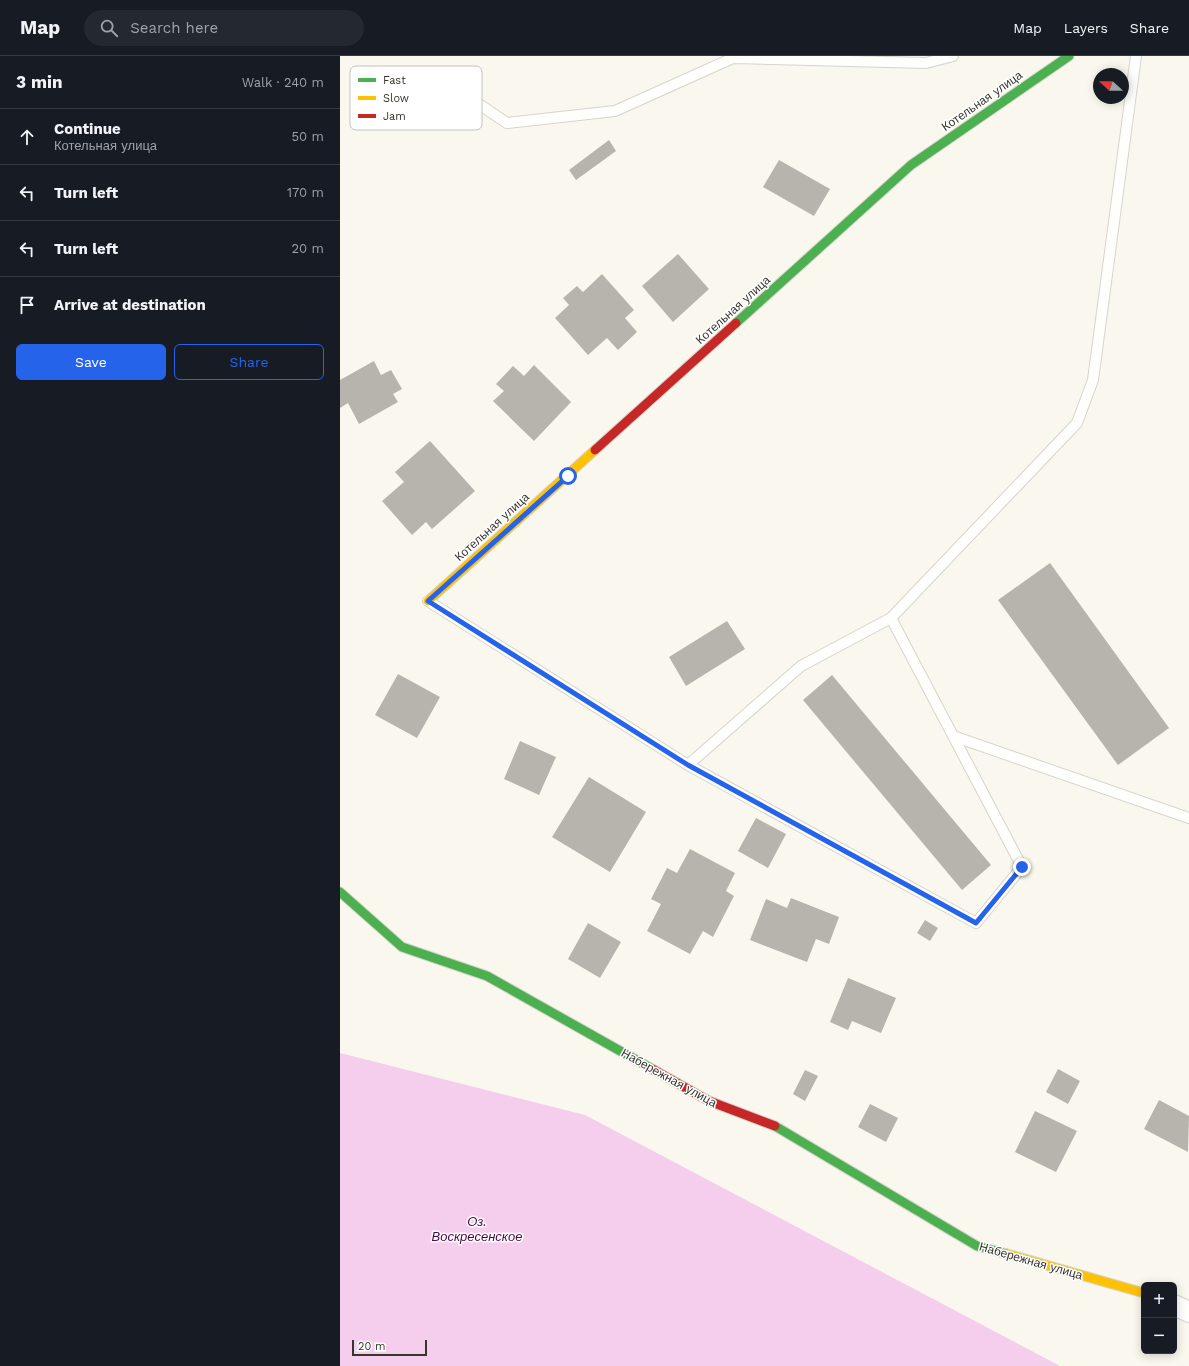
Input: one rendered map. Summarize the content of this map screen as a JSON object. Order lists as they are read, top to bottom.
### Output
{
  "streets": {
    "street": ["Котельная улица", "Набережная улица"]
  },
  "water": ["Оз. Воскресенское"],
  "legend": ["Fast", "Slow", "Jam"],
  "scale_bar": "20 m",
  "north": "left",
  "page": {
    "header": "Map",
    "search": "Search here",
    "nav": ["Map", "Layers", "Share"],
    "heading": ["3 min", "Walk · 240 m"],
    "list": [
      ["Continue", "Котельная улица", "50 m"],
      ["Turn left", "170 m"],
      ["Turn left", "20 m"],
      "Arrive at destination"
    ],
    "buttons": ["Save", "Share"],
    "map_buttons": ["+", "−"],
    "scale": "20 m"
  }
}
